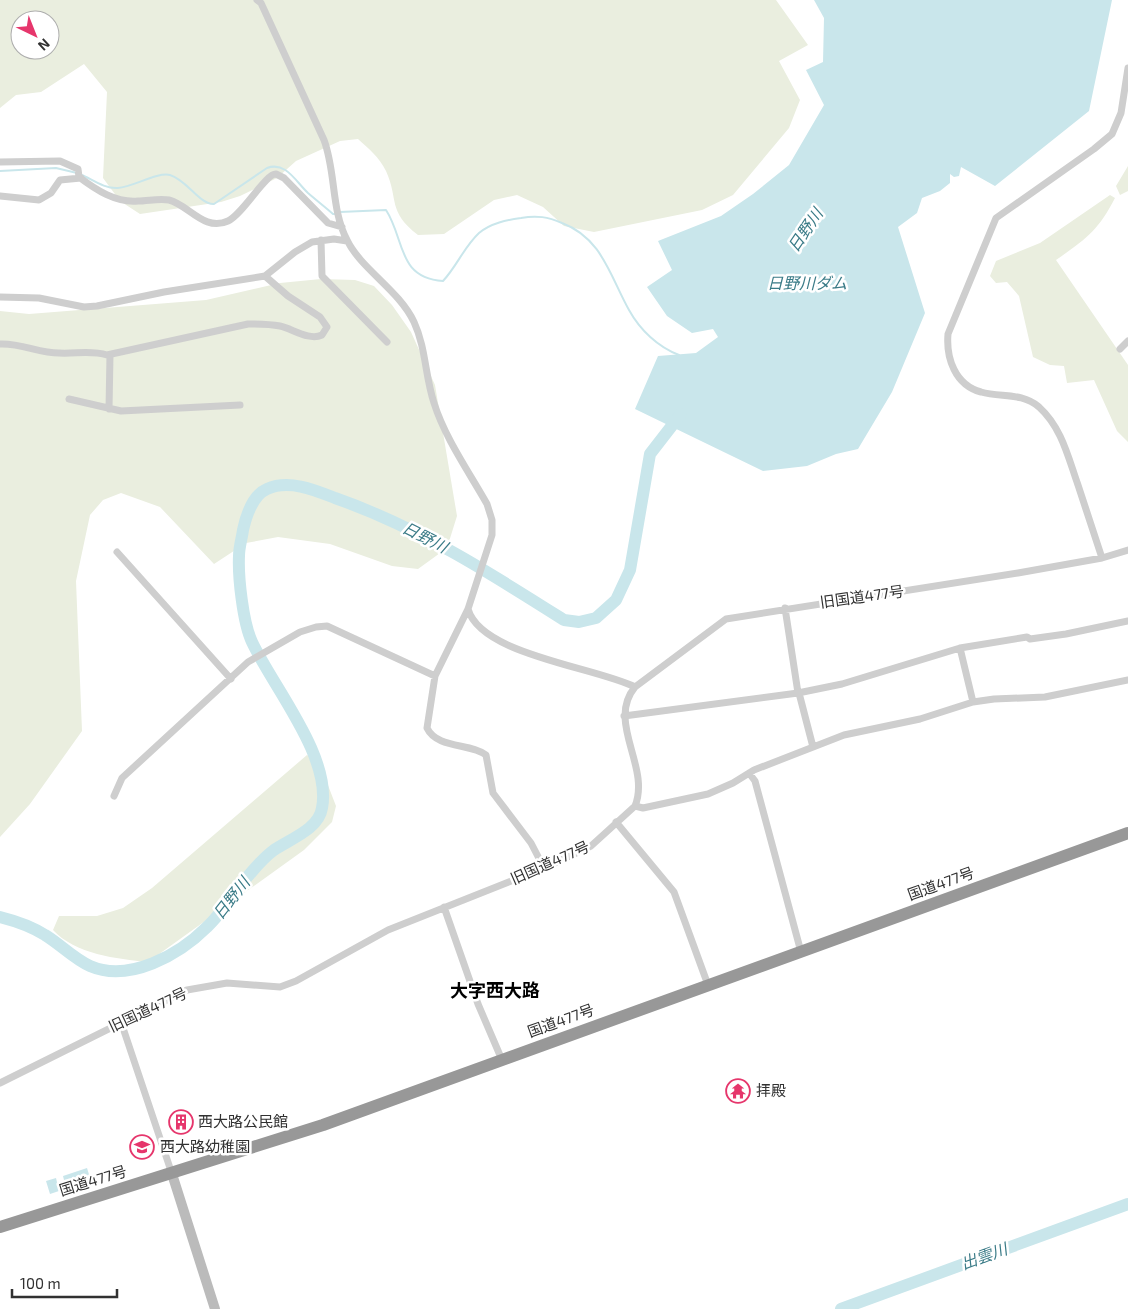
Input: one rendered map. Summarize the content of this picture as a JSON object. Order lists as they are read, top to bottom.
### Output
{
  "streets": {
    "highway": ["国道477号"],
    "street": ["旧国道477号"]
  },
  "districts": ["大字西大路"],
  "water": ["日野川", "日野川ダム", "出雲川"],
  "places": {
    "temple": ["拝殿"],
    "building": ["西大路公民館"],
    "school or university": ["西大路幼稚園"]
  },
  "scale_bar": "100 m",
  "north": "bottom right"
}
